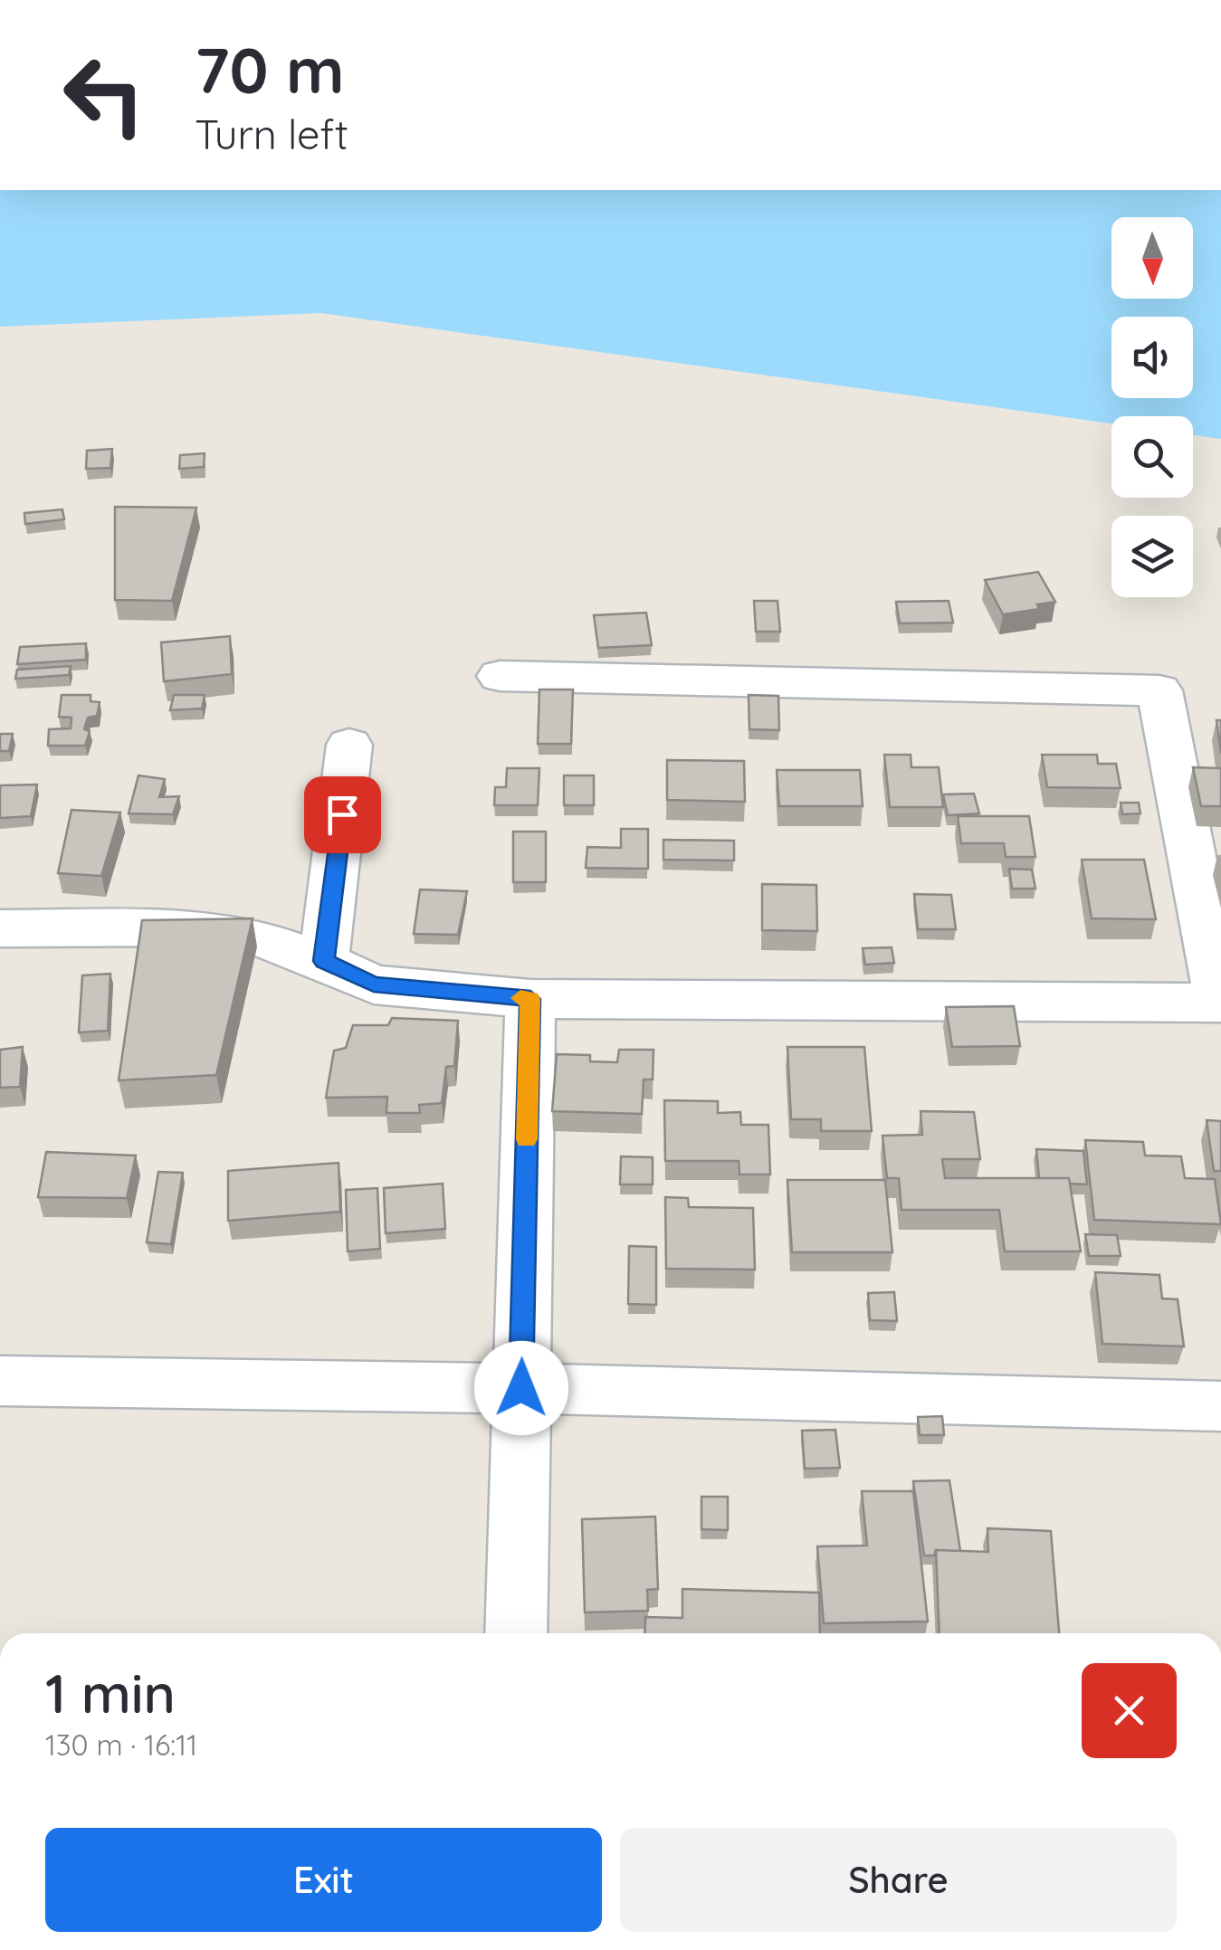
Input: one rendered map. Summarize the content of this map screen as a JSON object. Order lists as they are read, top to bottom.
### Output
{
  "north": "bottom",
  "page": {
    "turn": ["70 m", "Turn left"],
    "heading": ["1 min", "130 m · 16:11"],
    "buttons": ["Exit", "Share"]
  }
}
